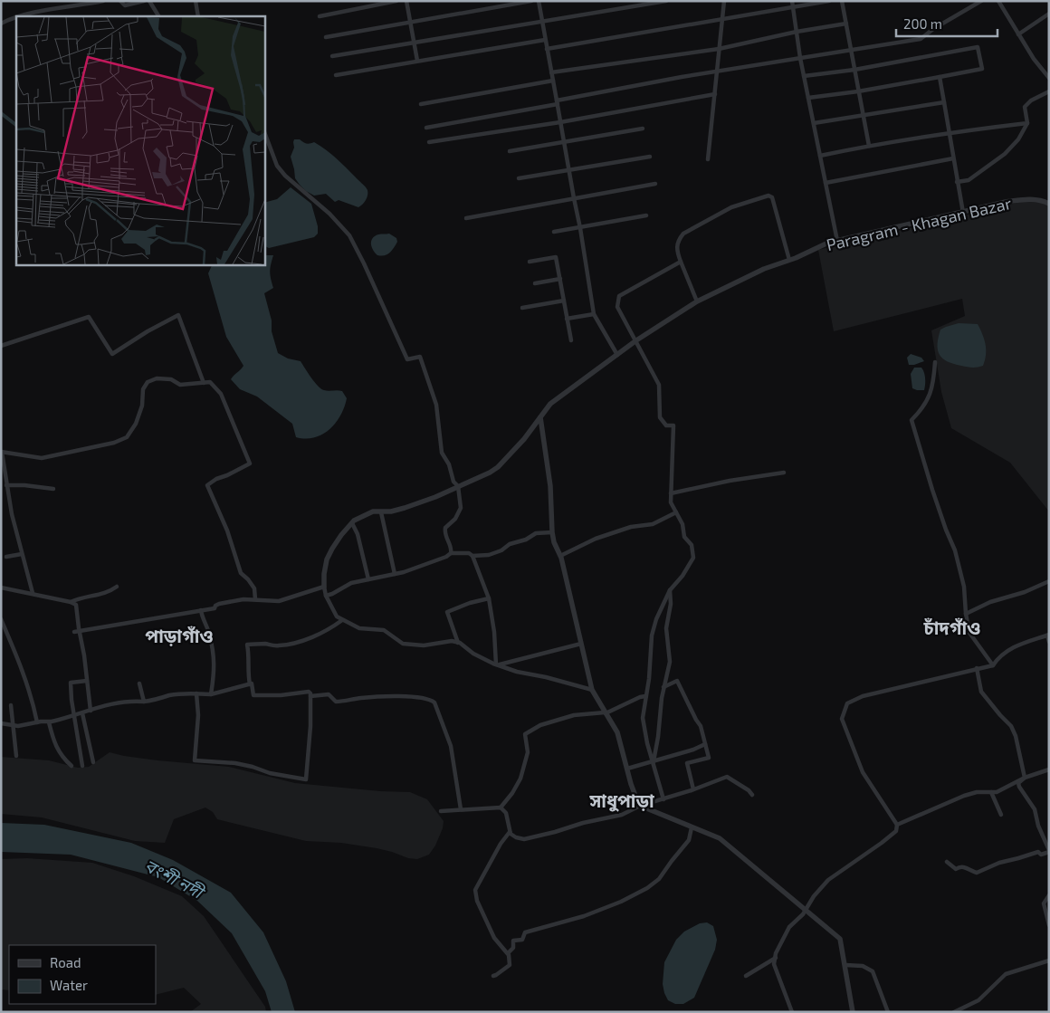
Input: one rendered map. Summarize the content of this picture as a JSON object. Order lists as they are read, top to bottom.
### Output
{
  "streets": {
    "street": ["Paragram - Khagan Bazar"]
  },
  "districts": ["চাঁদগাঁও", "পাড়াগাঁও", "সাধুপাড়া"],
  "water": ["বংশী নদী"],
  "legend": ["Road", "Water"],
  "scale_bar": "200 m"
}
